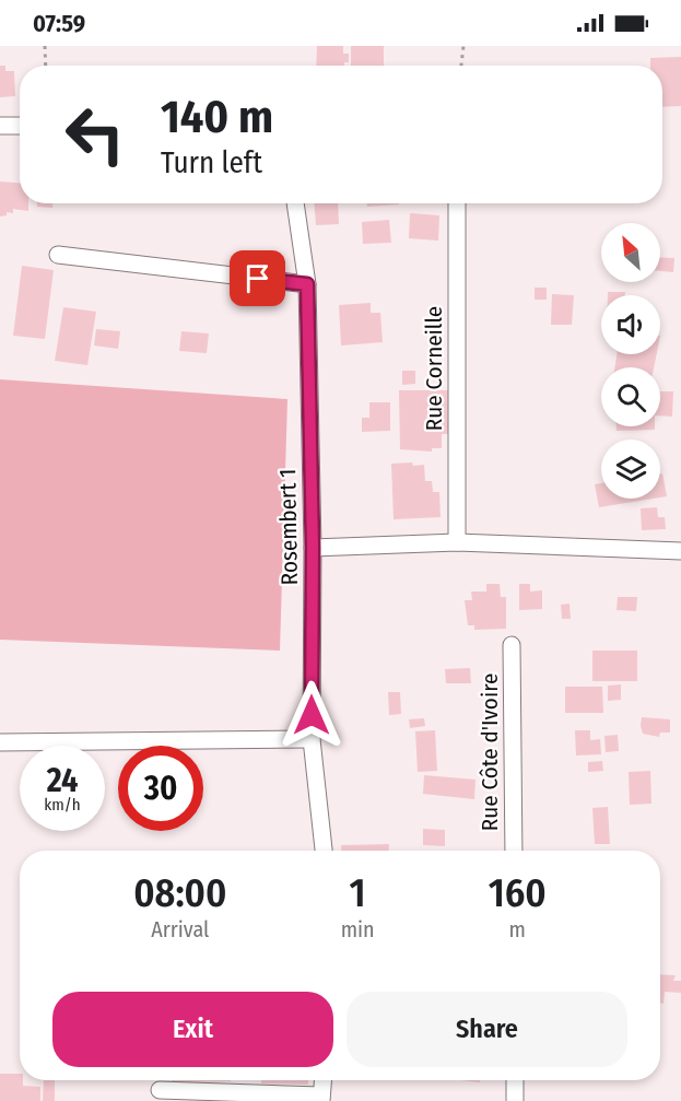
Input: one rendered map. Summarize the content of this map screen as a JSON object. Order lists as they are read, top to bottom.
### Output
{
  "streets": {
    "street": ["Rue Corneille", "Rosembert 1", "Rue Côte d'Ivoire"]
  },
  "north": "top left",
  "page": {
    "status": "07:59",
    "turn": ["140 m", "Turn left"],
    "speed": "24 km/h",
    "limit": "30",
    "eta": [
      "08:00",
      "Arrival",
      "1",
      "min",
      "160",
      "m"
    ],
    "buttons": ["Exit", "Share"]
  }
}
